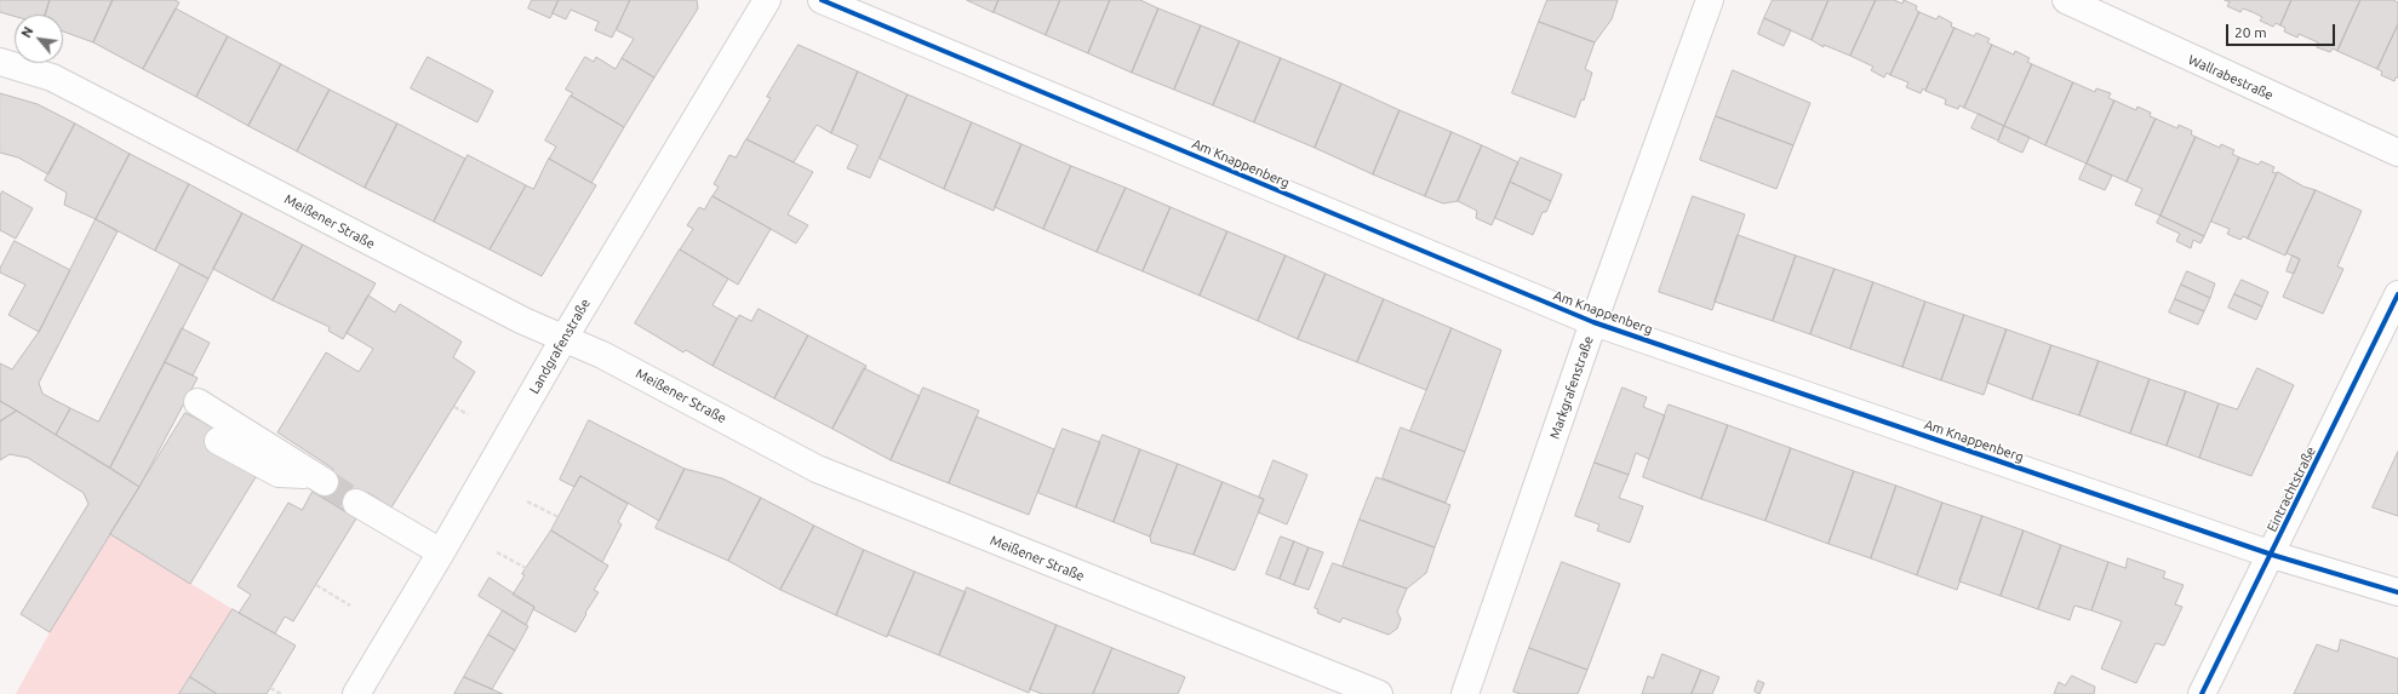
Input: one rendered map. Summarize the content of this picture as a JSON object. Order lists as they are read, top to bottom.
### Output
{
  "streets": {
    "street": [
      "Wallrabestraße",
      "Am Knappenberg",
      "Meißener Straße",
      "Landgrafenstraße",
      "Markgrafenstraße",
      "Eintrachtstraße"
    ]
  },
  "crossings": [
    ["Am Knappenberg", "Markgrafenstraße"],
    ["Am Knappenberg", "Eintrachtstraße"],
    ["Meißener Straße", "Landgrafenstraße"]
  ],
  "scale_bar": "20 m",
  "north": "top left"
}
